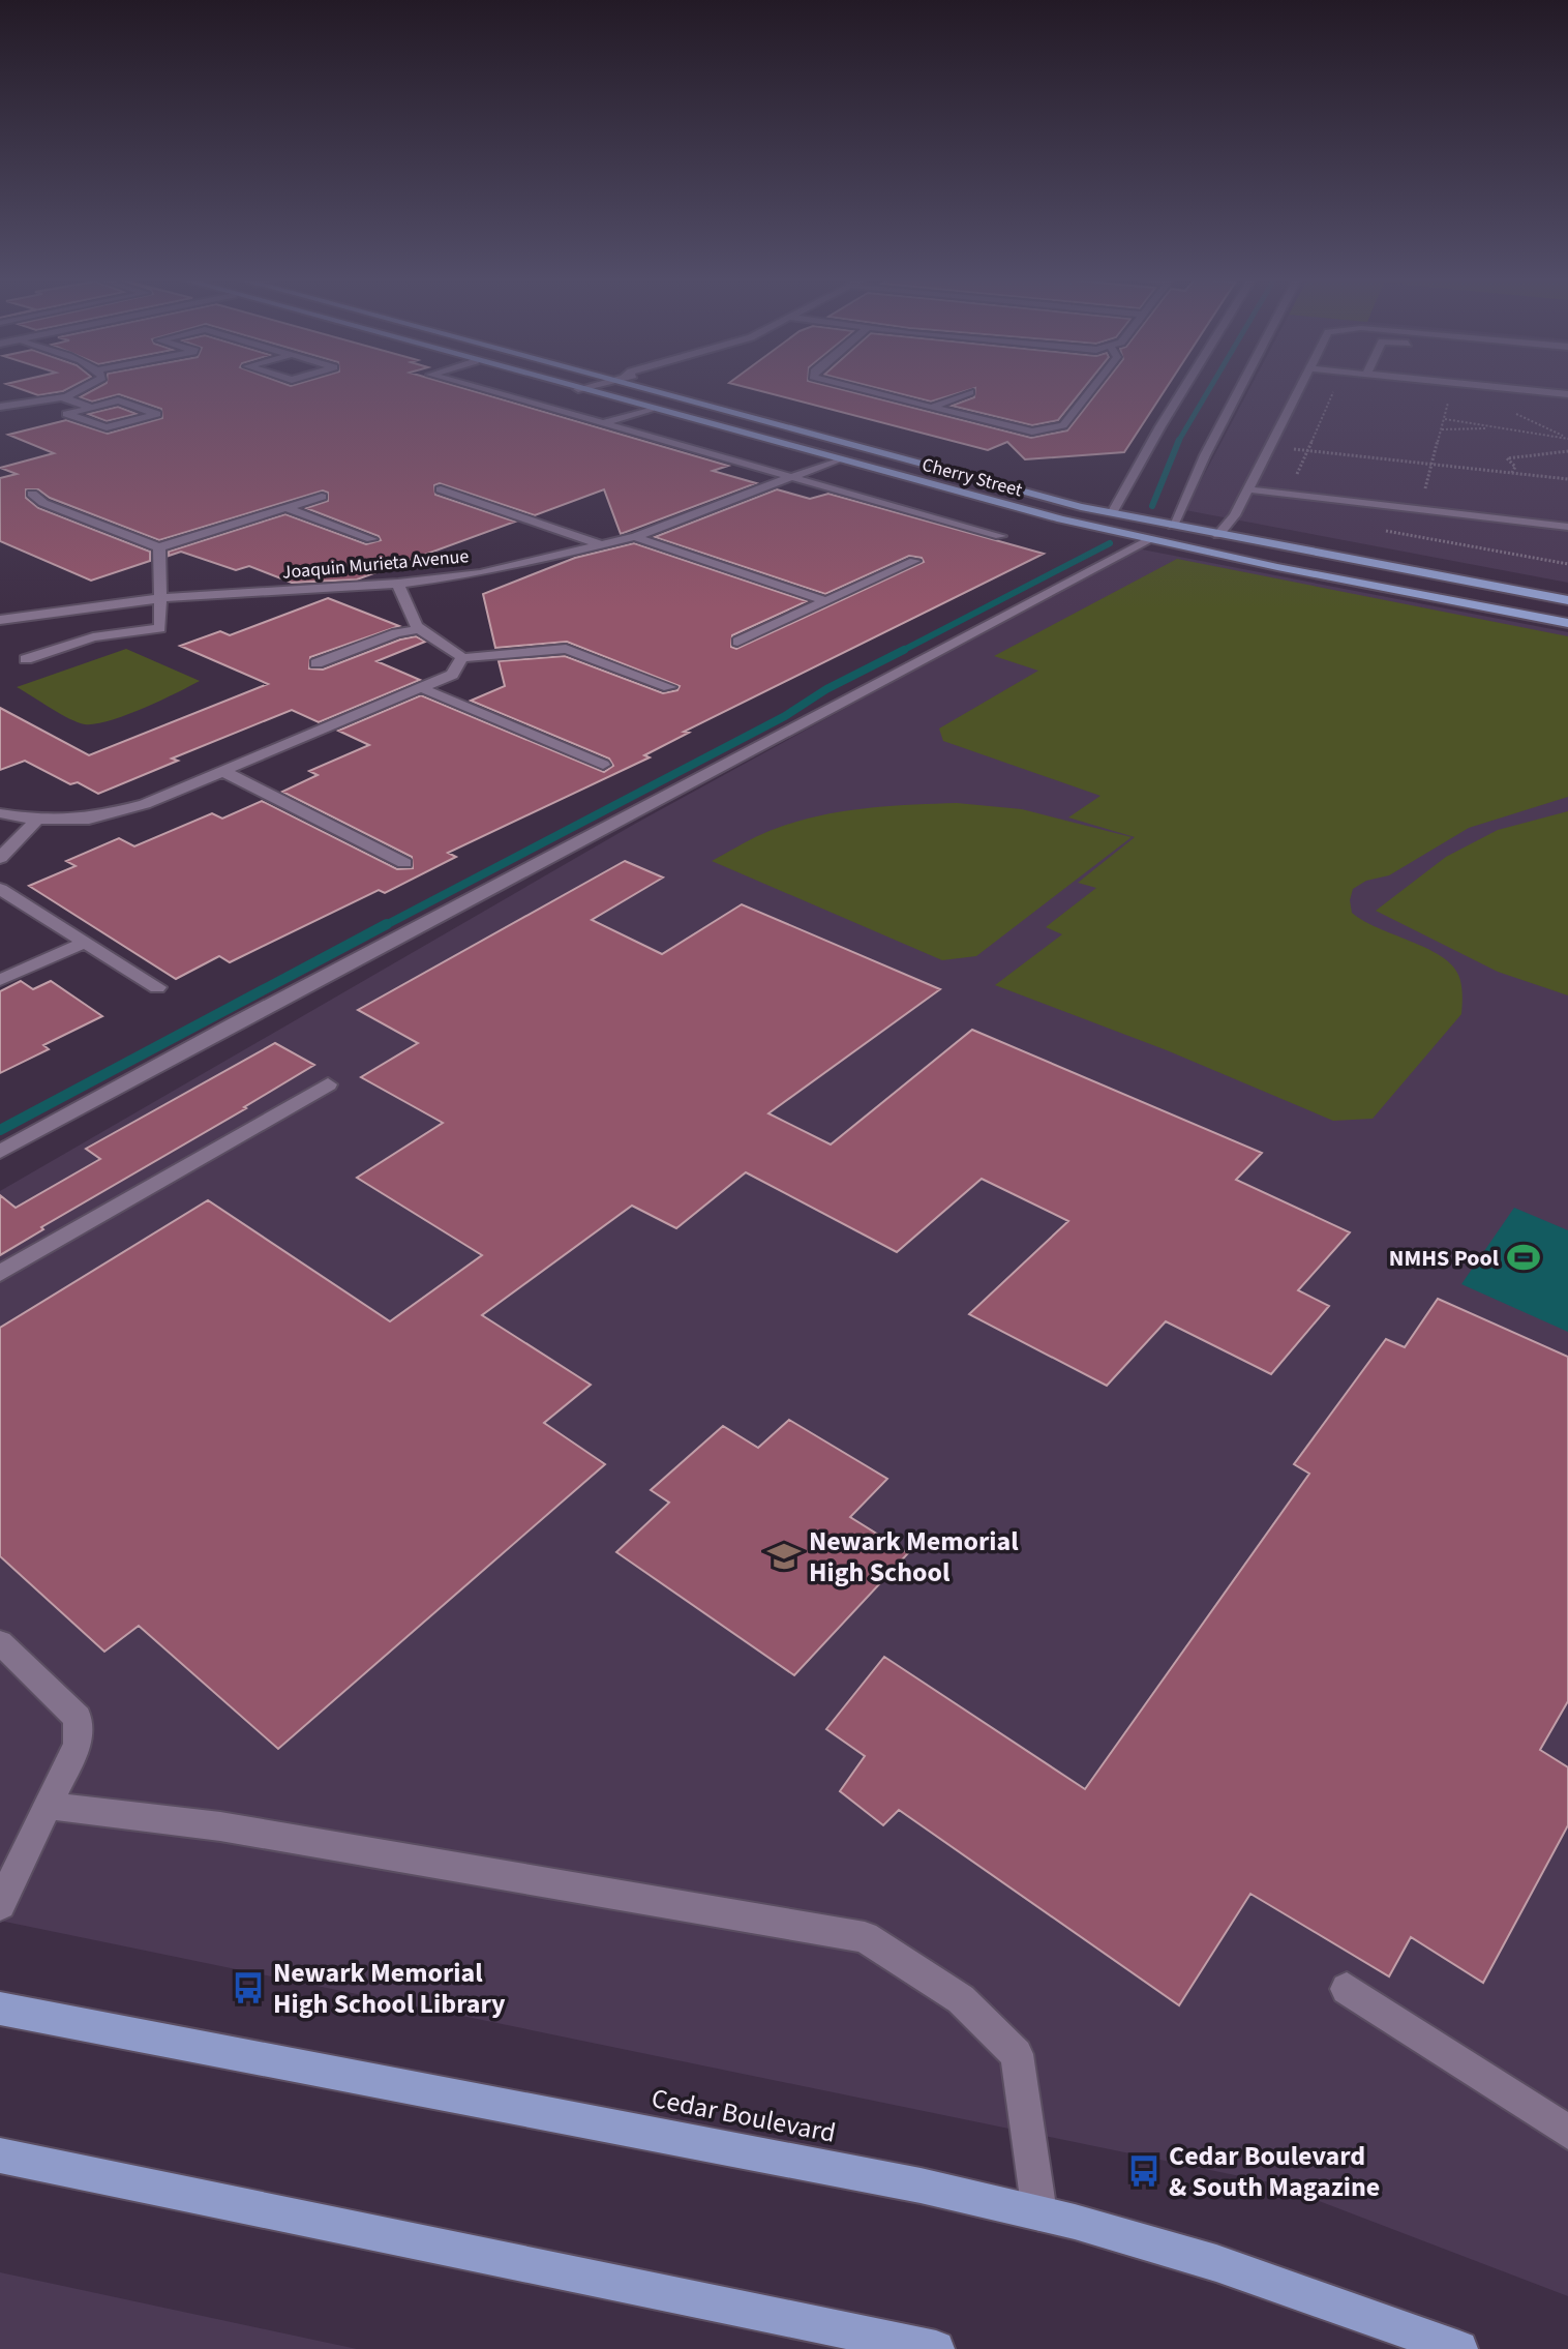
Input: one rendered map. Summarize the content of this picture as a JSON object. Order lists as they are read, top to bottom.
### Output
{
  "streets": {
    "main road": ["Cherry Street", "Cedar Boulevard"],
    "street": ["Joaquin Murieta Avenue"]
  },
  "crossings": [
    ["Cherry Street", "Joaquin Murieta Avenue"]
  ],
  "places": {
    "sports": ["NMHS Pool"],
    "school or university": ["Newark Memorial High School"],
    "bus stop": ["Newark Memorial High School Library", "Cedar Boulevard & South Magazine"]
  }
}
